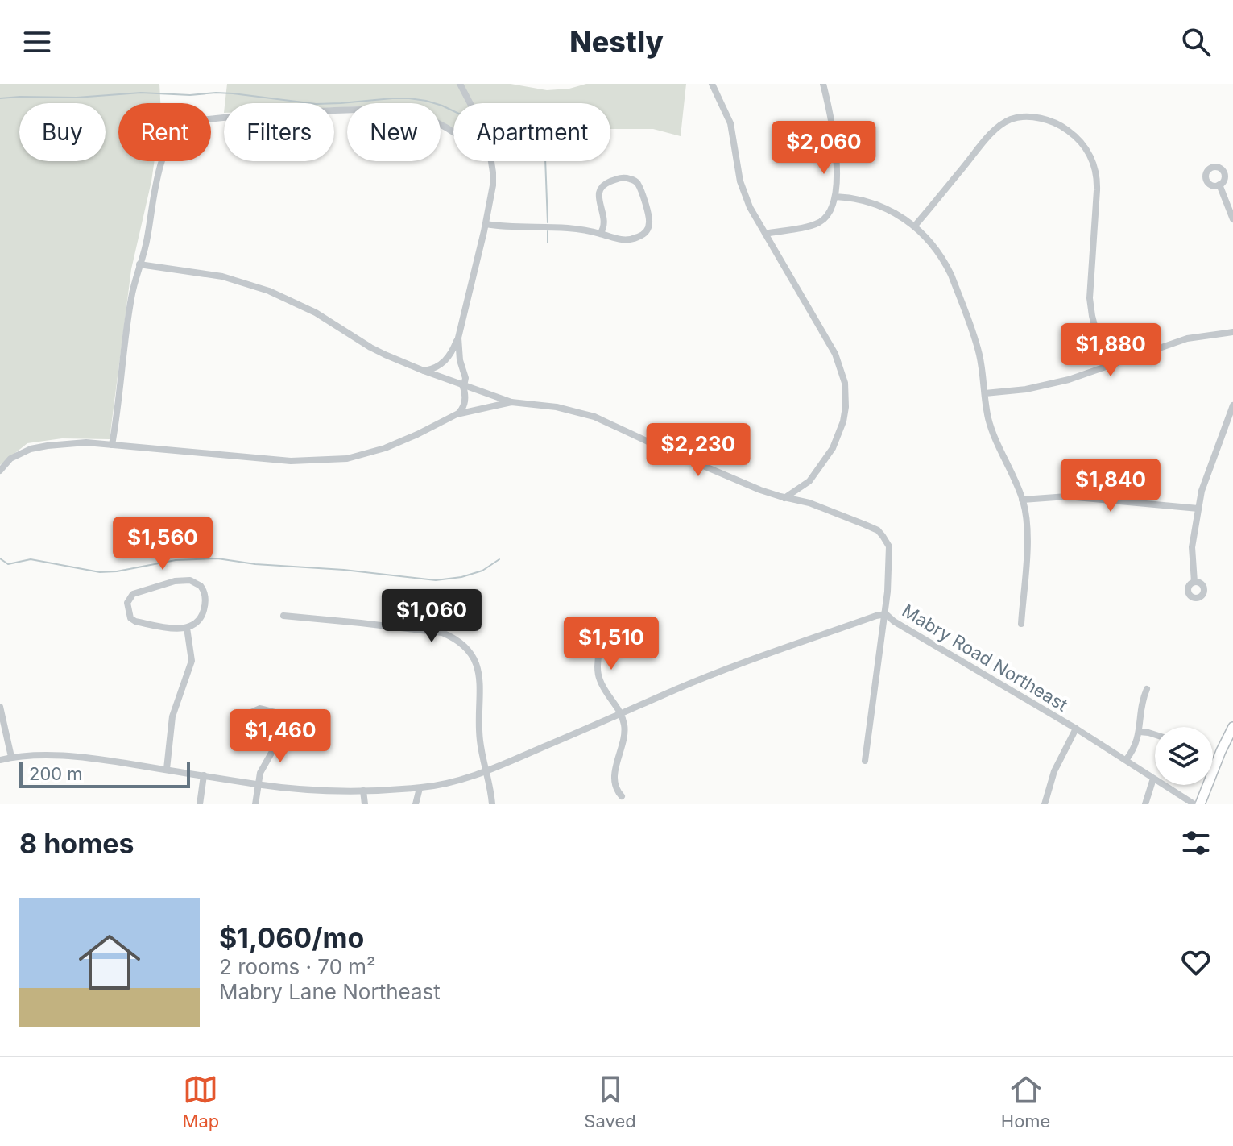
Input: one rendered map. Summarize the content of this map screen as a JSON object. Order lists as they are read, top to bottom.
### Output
{
  "streets": {
    "street": ["Mabry Road Northeast"]
  },
  "scale_bar": "200 m",
  "page": {
    "header": "Nestly",
    "chip": [
      "Buy",
      "Rent",
      "Filters",
      "New",
      "Apartment"
    ],
    "price": [
      "$2,060",
      "$1,880",
      "$2,230",
      "$1,840",
      "$1,560",
      "$1,060",
      "$1,510",
      "$1,460"
    ],
    "scale": "200 m",
    "heading": "8 homes",
    "list": [
      {
        "name": "$1,060/mo",
        "note": "2 rooms · 70 m² · Mabry Lane Northeast"
      }
    ],
    "tabs": ["Map", "Saved", "Home"]
  }
}
